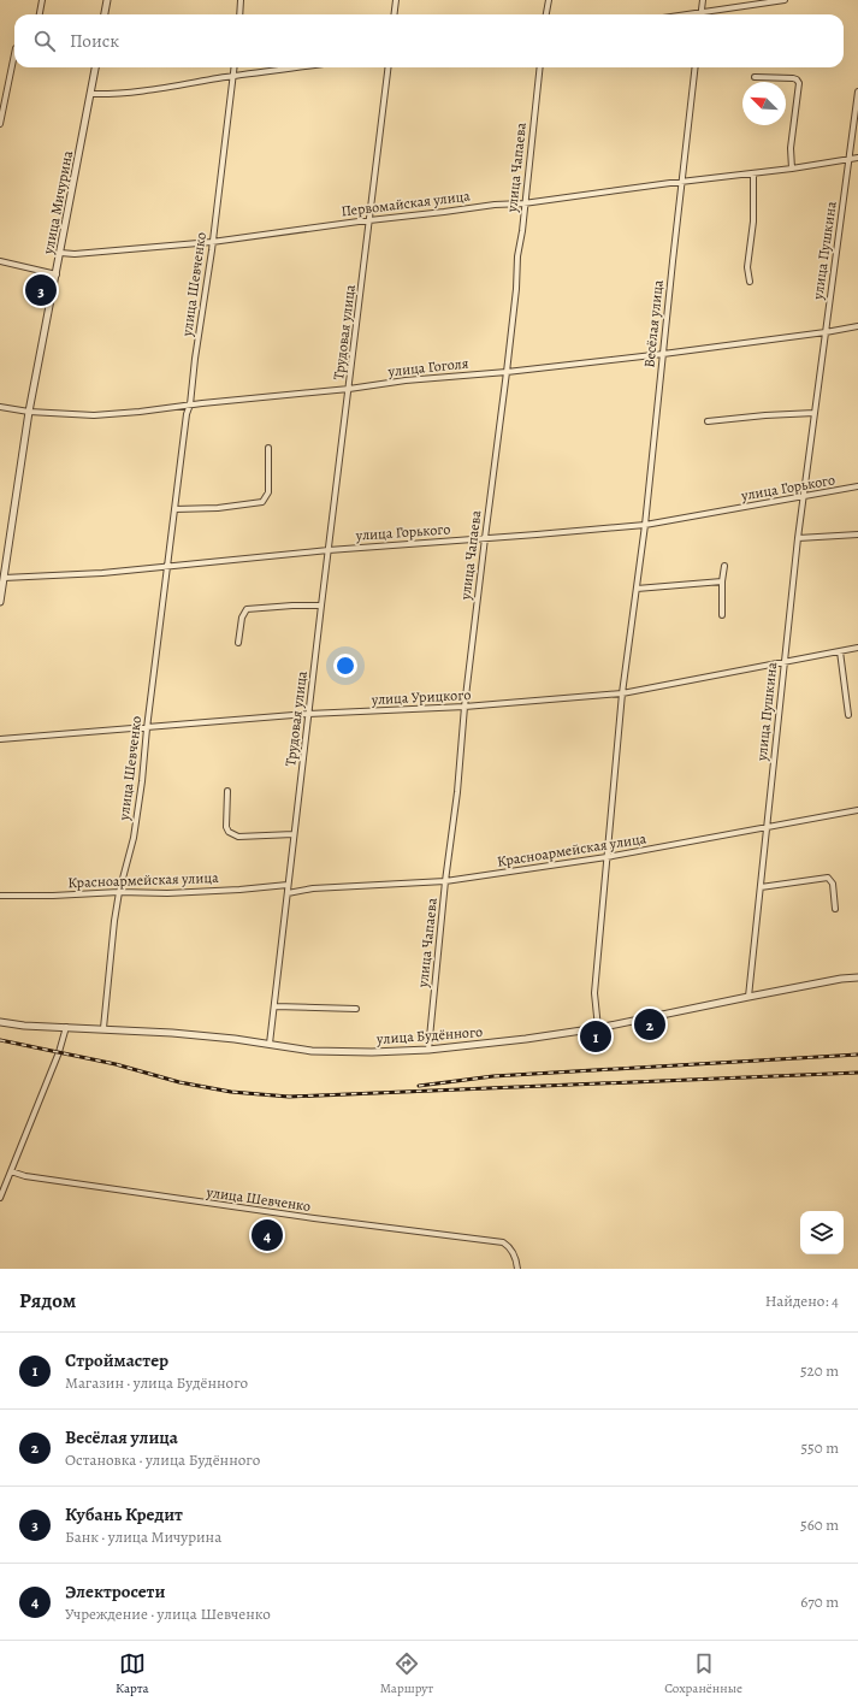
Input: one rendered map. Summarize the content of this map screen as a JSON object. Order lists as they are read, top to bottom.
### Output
{
  "streets": {
    "street": [
      "улица Чапаева",
      "улица Мичурина",
      "Первомайская улица",
      "улица Пушкина",
      "улица Шевченко",
      "Весёлая улица",
      "Трудовая улица",
      "улица Гоголя",
      "улица Горького",
      "улица Урицкого",
      "Красноармейская улица",
      "улица Будённого"
    ]
  },
  "crossings": [
    ["улица Чапаева", "Первомайская улица"],
    ["улица Чапаева", "улица Гоголя"],
    ["улица Чапаева", "улица Горького"],
    ["улица Чапаева", "улица Урицкого"],
    ["улица Чапаева", "Красноармейская улица"],
    ["улица Чапаева", "улица Будённого"],
    ["улица Мичурина", "Первомайская улица"],
    ["улица Мичурина", "улица Гоголя"],
    ["улица Мичурина", "улица Горького"],
    ["Первомайская улица", "улица Пушкина"],
    ["Первомайская улица", "улица Шевченко"],
    ["Первомайская улица", "Весёлая улица"],
    ["Первомайская улица", "Трудовая улица"],
    ["улица Пушкина", "улица Гоголя"],
    ["улица Пушкина", "улица Горького"],
    ["улица Пушкина", "улица Урицкого"],
    ["улица Пушкина", "Красноармейская улица"],
    ["улица Пушкина", "улица Будённого"],
    ["улица Шевченко", "улица Гоголя"],
    ["улица Шевченко", "улица Горького"],
    ["улица Шевченко", "улица Урицкого"],
    ["улица Шевченко", "Красноармейская улица"],
    ["улица Шевченко", "улица Будённого"],
    ["Весёлая улица", "улица Гоголя"],
    ["Весёлая улица", "улица Горького"],
    ["Весёлая улица", "улица Урицкого"],
    ["Весёлая улица", "Красноармейская улица"],
    ["Весёлая улица", "улица Будённого"],
    ["Трудовая улица", "улица Гоголя"],
    ["Трудовая улица", "улица Горького"],
    ["Трудовая улица", "улица Урицкого"],
    ["Трудовая улица", "Красноармейская улица"],
    ["Трудовая улица", "улица Будённого"]
  ],
  "north": "top left",
  "page": {
    "search": "Поиск",
    "pins": [
      "3",
      "2",
      "1",
      "4"
    ],
    "heading": ["Рядом", "Найдено: 4"],
    "list": [
      {
        "mark": "1",
        "name": "Строймастер",
        "note": "Магазин · улица Будённого",
        "value": "520 m"
      },
      {
        "mark": "2",
        "name": "Весёлая улица",
        "note": "Остановка · улица Будённого",
        "value": "550 m"
      },
      {
        "mark": "3",
        "name": "Кубань Кредит",
        "note": "Банк · улица Мичурина",
        "value": "560 m"
      },
      {
        "mark": "4",
        "name": "Электросети",
        "note": "Учреждение · улица Шевченко",
        "value": "670 m"
      }
    ],
    "nav": ["Карта", "Маршрут", "Сохранённые"]
  }
}
